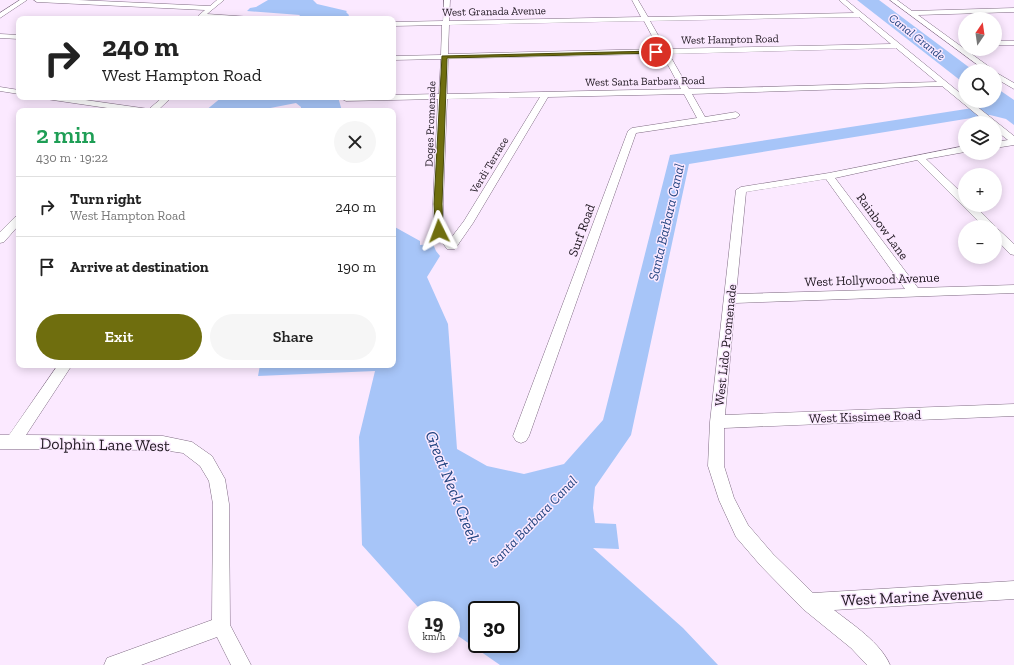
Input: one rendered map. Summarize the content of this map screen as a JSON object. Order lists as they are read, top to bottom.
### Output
{
  "streets": {
    "street": [
      "West Granada Avenue",
      "West Hampton Road",
      "West Santa Barbara Road",
      "Doges Promenade",
      "Verdi Terrace",
      "Rainbow Lane",
      "Surf Road",
      "West Hollywood Avenue",
      "West Lido Promenade",
      "West Kissimee Road",
      "Dolphin Lane West",
      "West Marine Avenue"
    ]
  },
  "crossings": [
    ["West Granada Avenue", "Doges Promenade"],
    ["West Hampton Road", "Doges Promenade"],
    ["West Santa Barbara Road", "Doges Promenade"],
    ["West Santa Barbara Road", "Verdi Terrace"],
    ["Doges Promenade", "Verdi Terrace"],
    ["Rainbow Lane", "West Hollywood Avenue"],
    ["Rainbow Lane", "West Lido Promenade"],
    ["West Hollywood Avenue", "West Lido Promenade"],
    ["West Lido Promenade", "West Kissimee Road"],
    ["West Lido Promenade", "West Marine Avenue"]
  ],
  "water": ["Canal Grande", "Santa Barbara Canal", "Great Neck Creek"],
  "north": "top",
  "page": {
    "map_buttons": ["+", "−"],
    "turn": ["240 m", "West Hampton Road"],
    "heading": ["2 min", "430 m · 19:22"],
    "list": [
      {
        "name": "Turn right",
        "note": "West Hampton Road",
        "value": "240 m"
      },
      {
        "name": "Arrive at destination",
        "value": "190 m"
      }
    ],
    "buttons": ["Exit", "Share"],
    "speed": "19 km/h",
    "limit": "30"
  }
}
